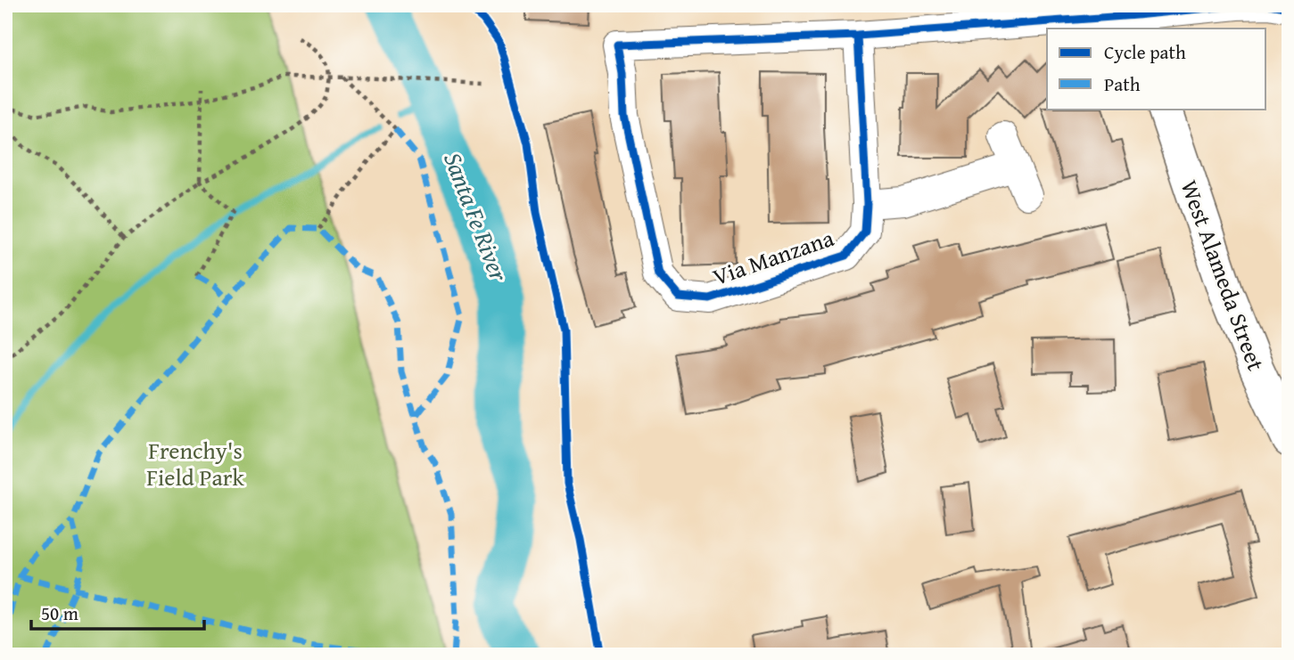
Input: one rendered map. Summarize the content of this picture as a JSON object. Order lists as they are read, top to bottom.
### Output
{
  "streets": {
    "street": ["Via Manzana", "West Alameda Street"]
  },
  "water": ["Santa Fe River"],
  "parks": ["Frenchy's Field Park"],
  "legend": ["Cycle path", "Path"],
  "scale_bar": "50 m"
}
